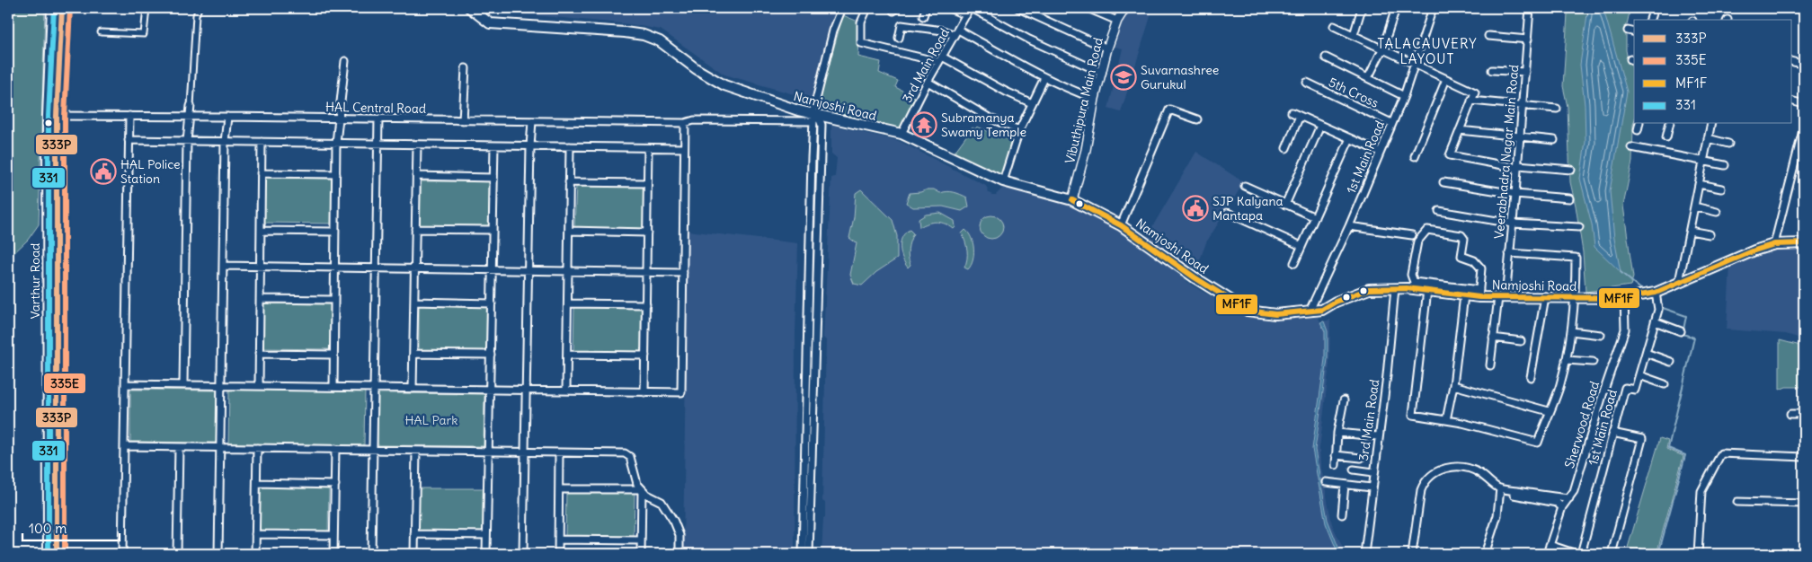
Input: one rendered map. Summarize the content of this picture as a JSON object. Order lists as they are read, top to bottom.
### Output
{
  "streets": {
    "main road": ["Namjoshi Road", "Varthur Road"],
    "street": [
      "3rd Main Road",
      "5th Cross",
      "Vibuthipura Main Road",
      "HAL Central Road",
      "Veerabhadra Nagar Main Road",
      "1st Main Road",
      "Sherwood Road"
    ]
  },
  "crossings": [
    ["3rd Main Road", "Namjoshi Road"],
    ["5th Cross", "1st Main Road"],
    ["Vibuthipura Main Road", "Namjoshi Road"],
    ["Namjoshi Road", "HAL Central Road"],
    ["Namjoshi Road", "Veerabhadra Nagar Main Road"],
    ["Namjoshi Road", "1st Main Road"],
    ["Namjoshi Road", "Sherwood Road"],
    ["HAL Central Road", "Varthur Road"]
  ],
  "districts": ["TALACAUVERY LAYOUT"],
  "parks": ["HAL Park"],
  "places": {
    "school or university": ["Suvarnashree Gurukul"],
    "temple": ["Subramanya Swamy Temple"],
    "public building": ["HAL Police Station", "SJP Kalyana Mantapa"]
  },
  "lines": [
    "transit line 333P",
    "transit line 335E",
    "transit line 331",
    "transit line MF1F"
  ],
  "legend": [
    "333P",
    "335E",
    "MF1F",
    "331"
  ],
  "scale_bar": "100 m"
}
